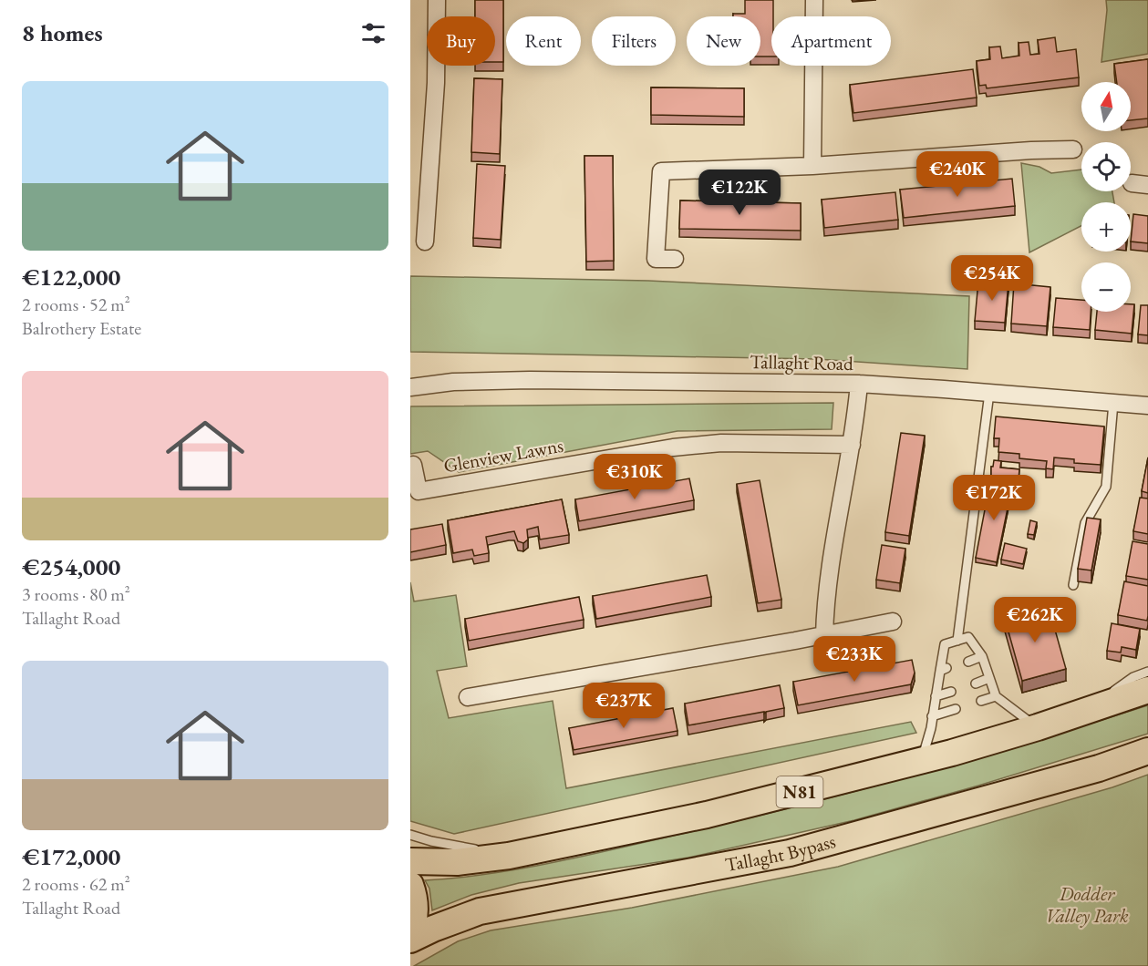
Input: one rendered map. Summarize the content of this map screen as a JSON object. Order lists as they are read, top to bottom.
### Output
{
  "streets": {
    "main road": ["N81", "Tallaght Bypass"],
    "street": ["Tallaght Road", "Glenview Lawns"]
  },
  "parks": ["Dodder Valley Park"],
  "north": "top",
  "page": {
    "heading": "8 homes",
    "chip": [
      "Buy",
      "Rent",
      "Filters",
      "New",
      "Apartment"
    ],
    "list": [
      {
        "name": "€122,000",
        "note": "2 rooms · 52 m² · Balrothery Estate"
      },
      {
        "name": "€254,000",
        "note": "3 rooms · 80 m² · Tallaght Road"
      },
      {
        "name": "€172,000",
        "note": "2 rooms · 62 m² · Tallaght Road"
      }
    ],
    "map_buttons": ["+", "−"],
    "price": [
      "€240K",
      "€122K",
      "€254K",
      "€310K",
      "€172K",
      "€262K",
      "€233K",
      "€237K"
    ]
  }
}
